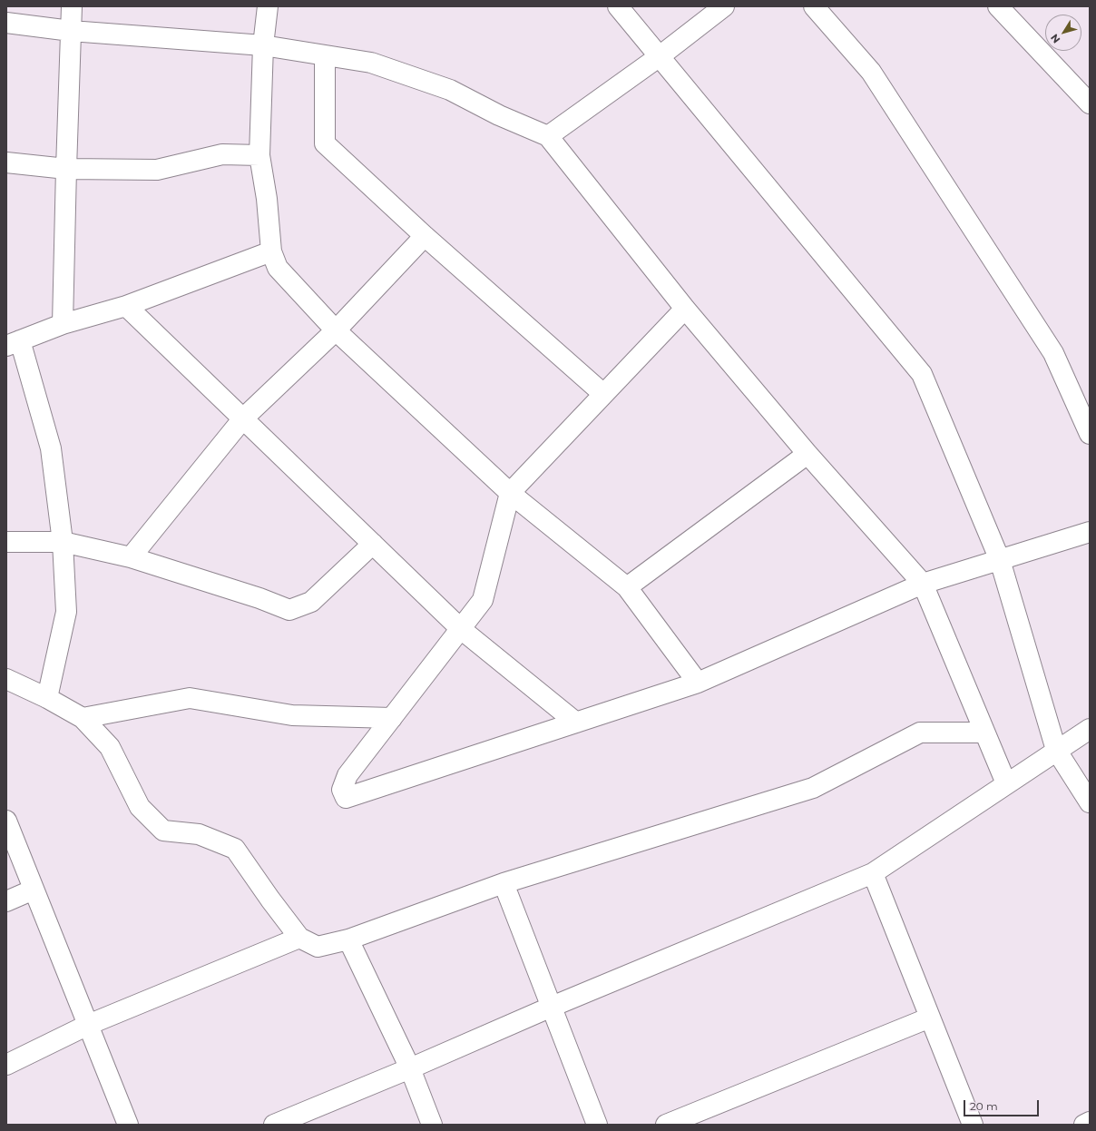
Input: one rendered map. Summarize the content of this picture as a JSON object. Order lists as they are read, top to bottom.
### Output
{
  "scale_bar": "20 m",
  "north": "bottom left"
}
